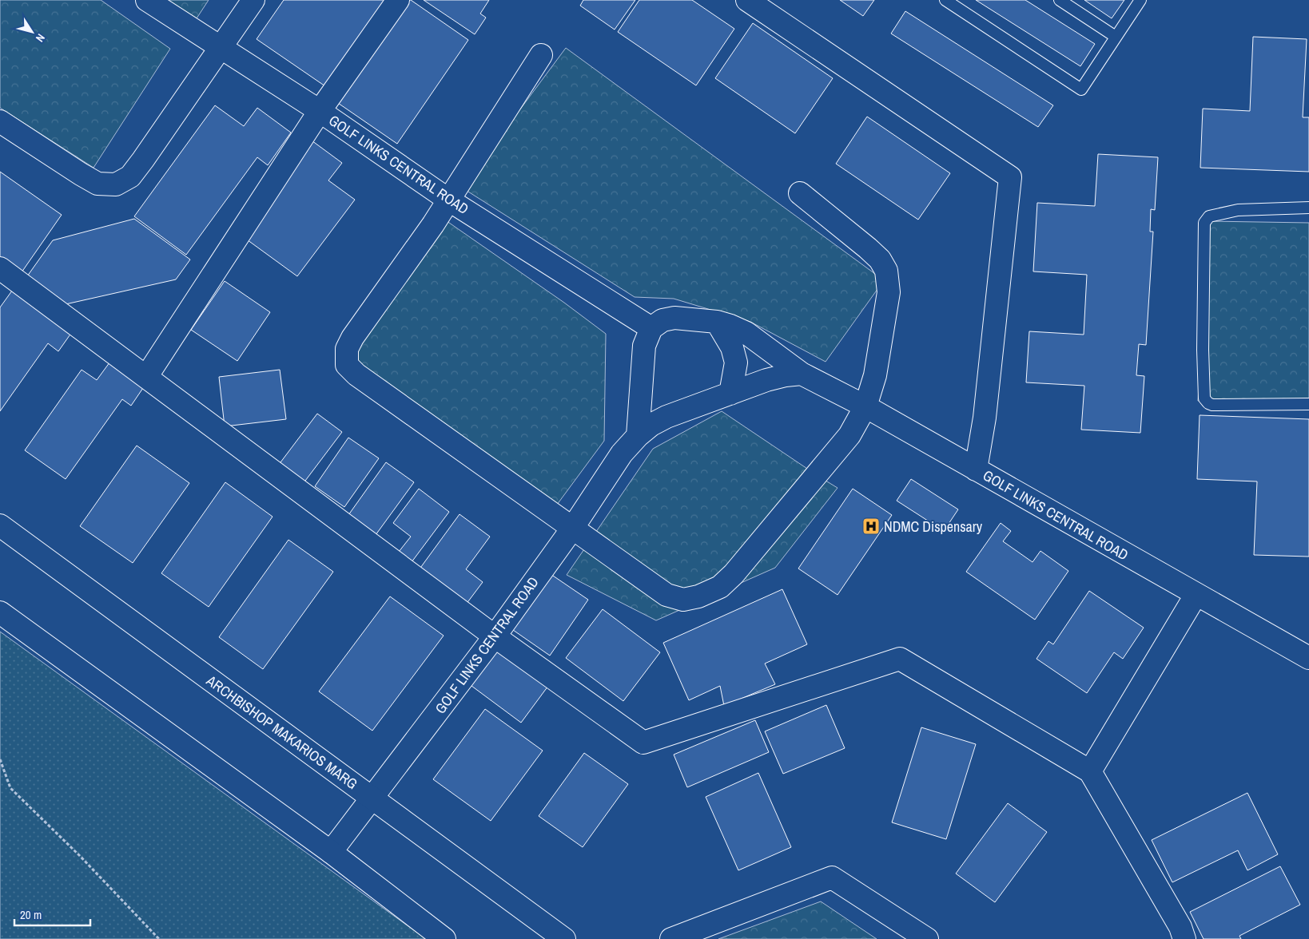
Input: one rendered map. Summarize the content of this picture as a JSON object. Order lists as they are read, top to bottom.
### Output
{
  "streets": {
    "street": ["GOLF LINKS CENTRAL ROAD", "ARCHBISHOP MAKARIOS MARG"]
  },
  "crossings": [
    ["GOLF LINKS CENTRAL ROAD", "ARCHBISHOP MAKARIOS MARG"]
  ],
  "places": {
    "hospital": ["NDMC Dispensary"]
  },
  "scale_bar": "20 m",
  "north": "bottom right"
}
